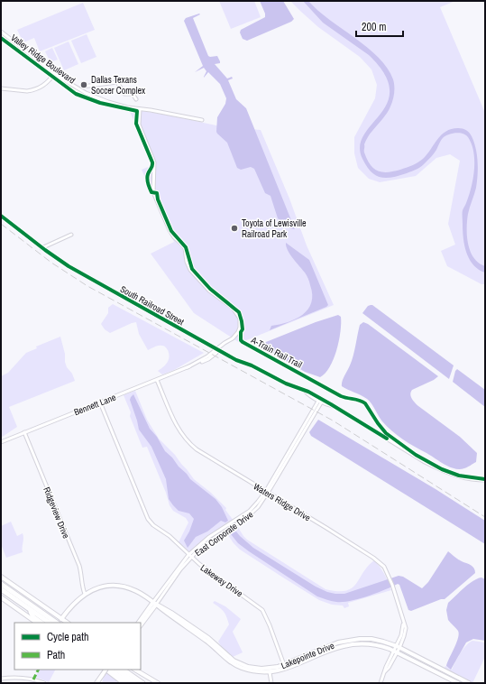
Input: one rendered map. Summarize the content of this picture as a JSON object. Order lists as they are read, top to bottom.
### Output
{
  "streets": {
    "main road": ["East Corporate Drive", "Lakepointe Drive"],
    "street": [
      "Valley Ridge Boulevard",
      "South Railroad Street",
      "Bennett Lane",
      "Waters Ridge Drive",
      "Ridgeview Drive",
      "Lakeway Drive"
    ],
    "cycle path": ["A-Train Rail Trail"]
  },
  "crossings": [
    ["Valley Ridge Boulevard", "Bennett Lane"],
    ["South Railroad Street", "Bennett Lane"],
    ["South Railroad Street", "East Corporate Drive"],
    ["Bennett Lane", "Waters Ridge Drive"],
    ["Bennett Lane", "Ridgeview Drive"],
    ["Bennett Lane", "Lakeway Drive"],
    ["Waters Ridge Drive", "East Corporate Drive"],
    ["Waters Ridge Drive", "Lakepointe Drive"],
    ["Ridgeview Drive", "Lakepointe Drive"],
    ["East Corporate Drive", "Lakeway Drive"],
    ["East Corporate Drive", "Lakepointe Drive"],
    ["Lakeway Drive", "Lakepointe Drive"]
  ],
  "places": ["Dallas Texans Soccer Complex", "Toyota of Lewisville Railroad Park"],
  "legend": ["Cycle path", "Path"],
  "scale_bar": "200 m"
}
